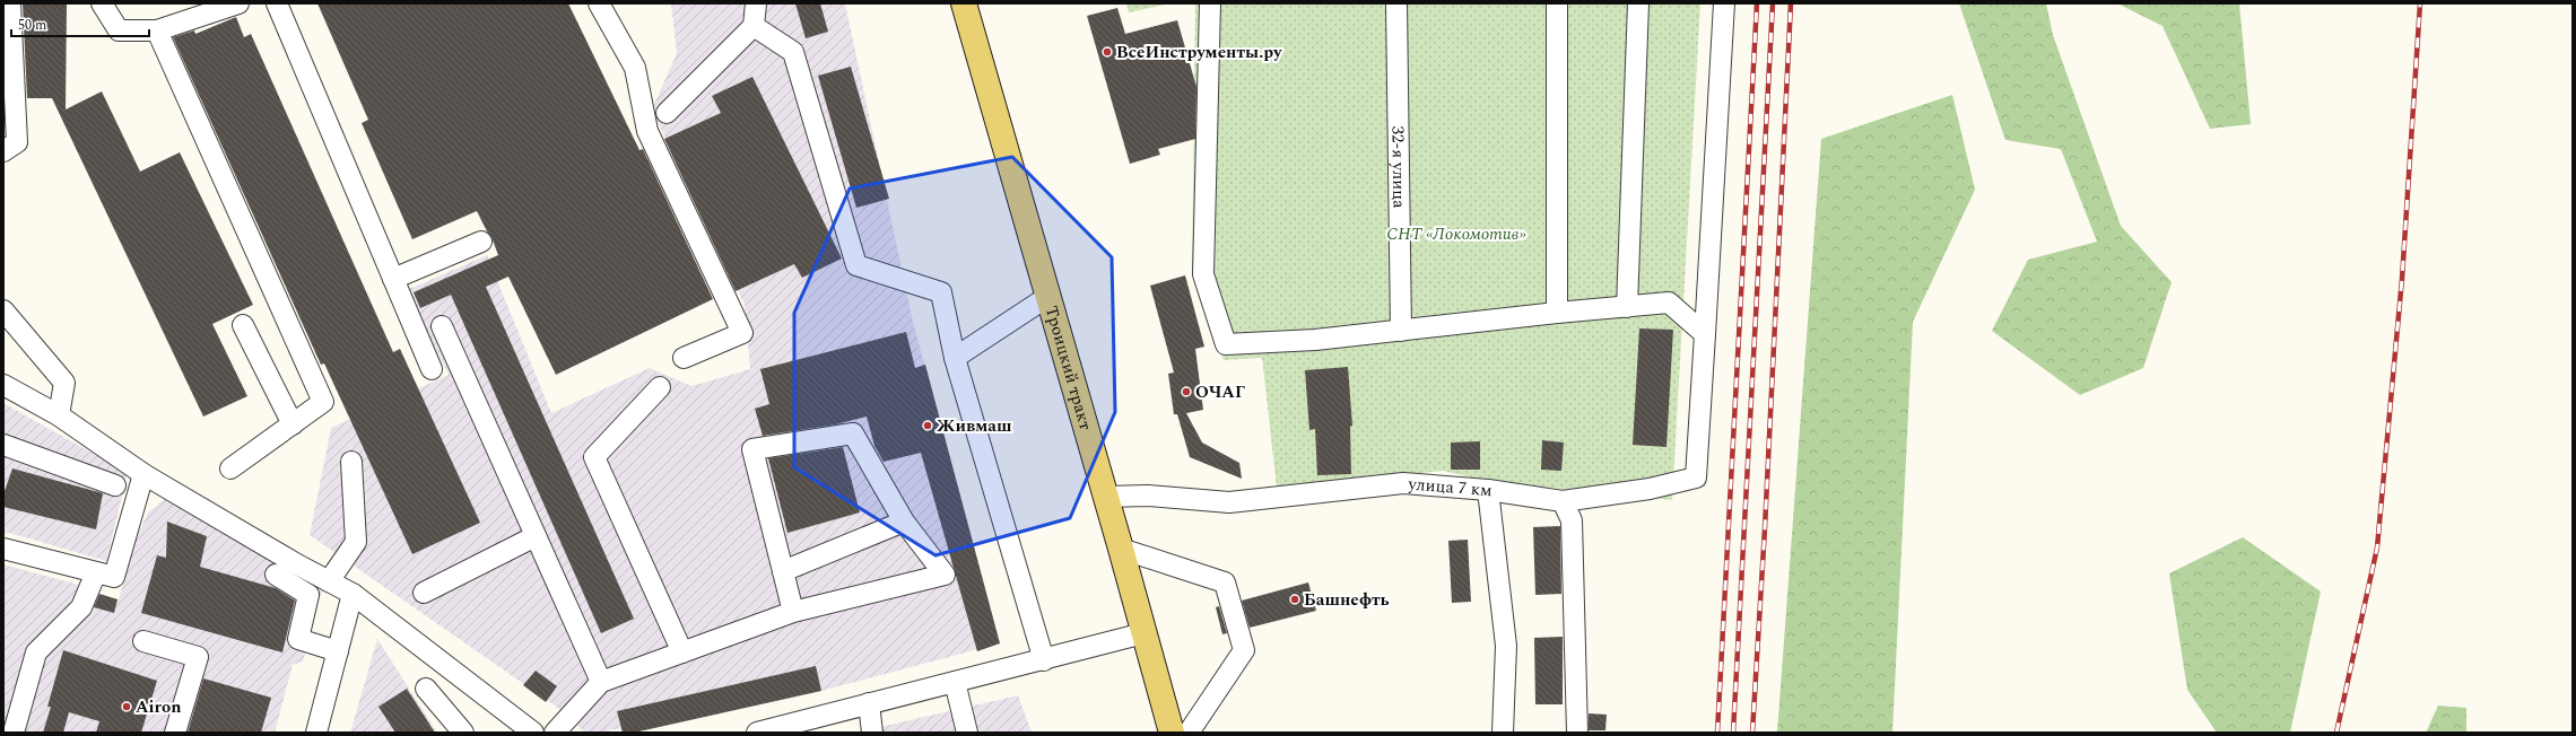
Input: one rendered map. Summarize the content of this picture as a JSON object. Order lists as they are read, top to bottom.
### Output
{
  "streets": {
    "main road": ["Троицкий тракт"],
    "street": ["32-я улица", "улица 7 км"]
  },
  "crossings": [
    ["Троицкий тракт", "улица 7 км"]
  ],
  "parks": ["СНТ «Локомотив»"],
  "places": [
    "ВсеИнструменты.ру",
    "ОЧАГ",
    "Живмаш",
    "Башнефть",
    "Airon"
  ],
  "scale_bar": "50 m"
}
